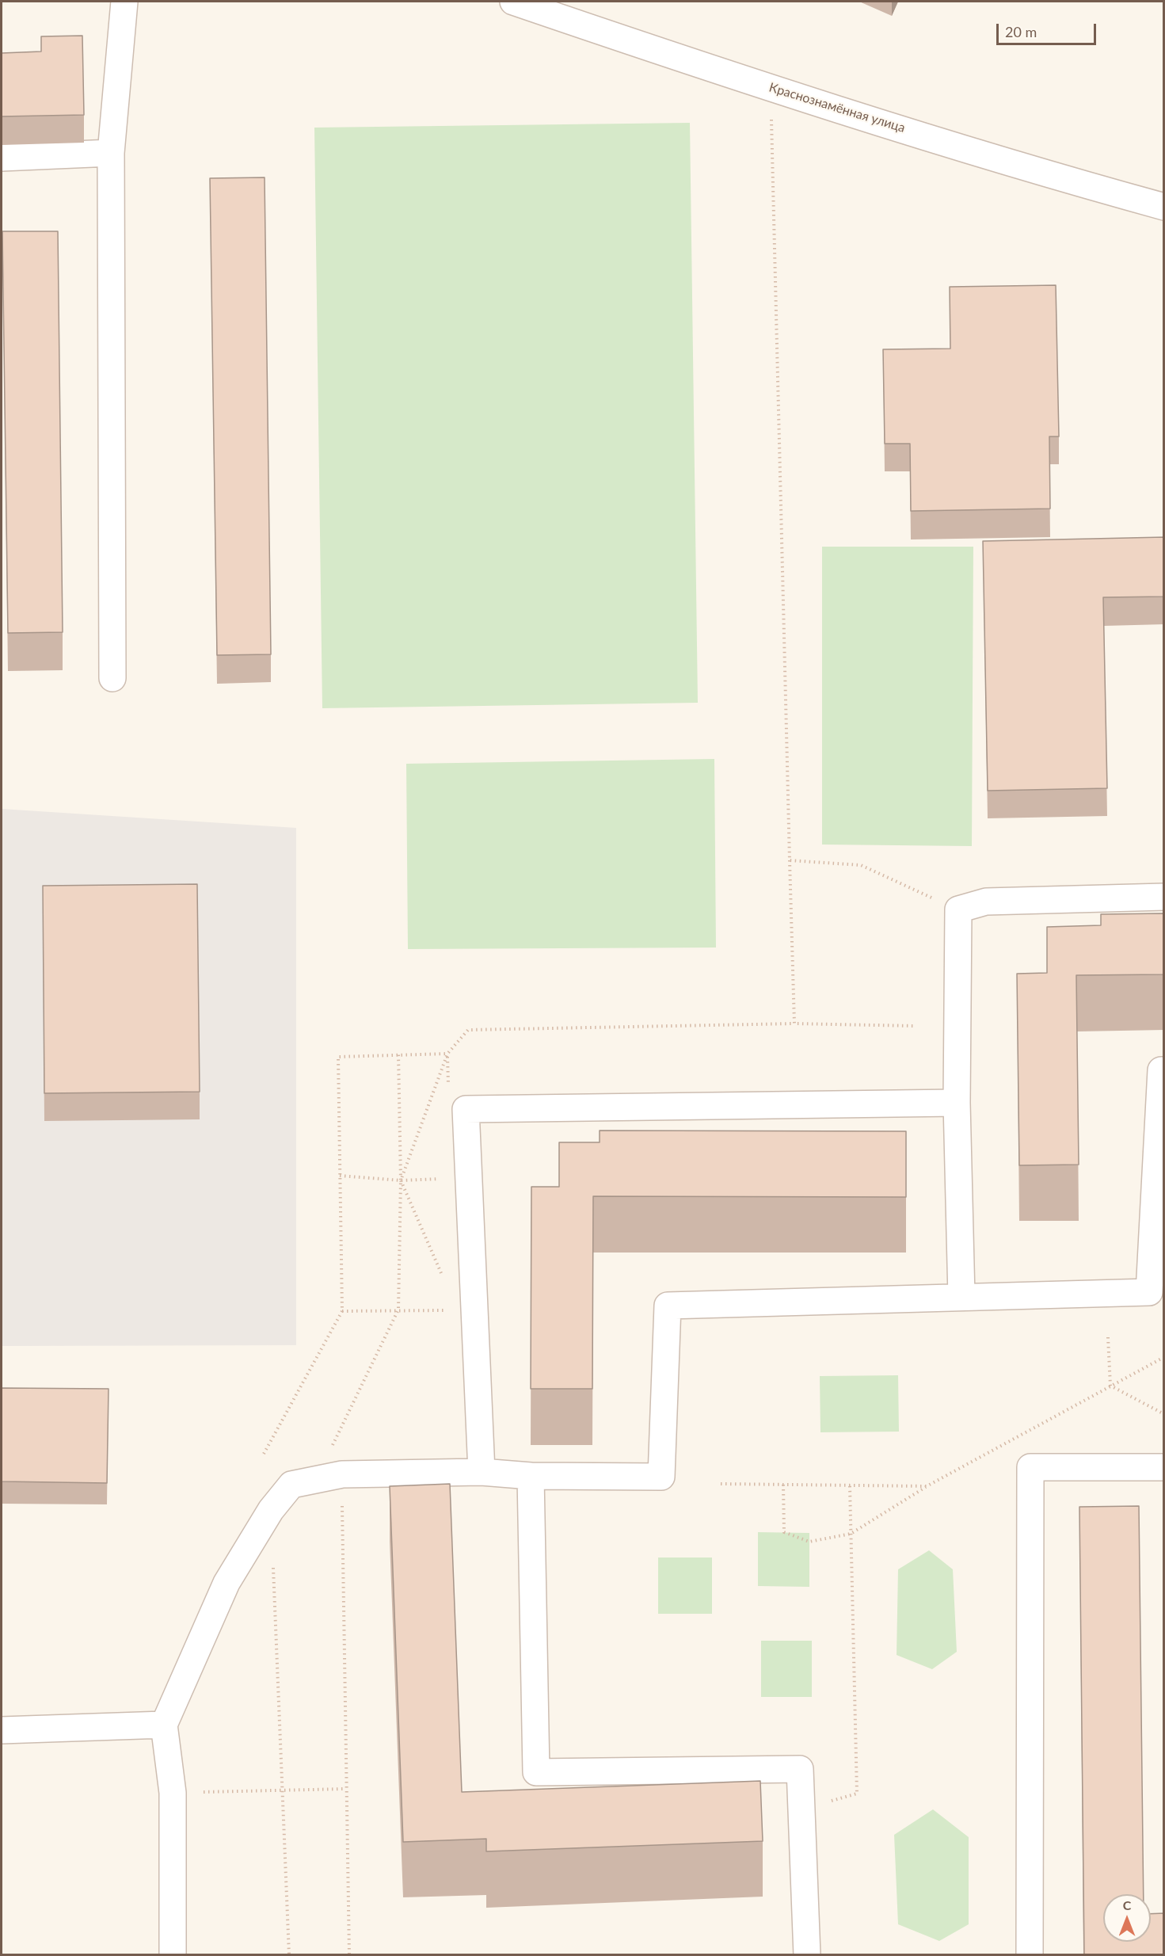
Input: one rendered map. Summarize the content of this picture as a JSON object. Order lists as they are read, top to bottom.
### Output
{
  "streets": {
    "street": ["Краснознамённая улица"]
  },
  "scale_bar": "20 m",
  "north": "top"
}
